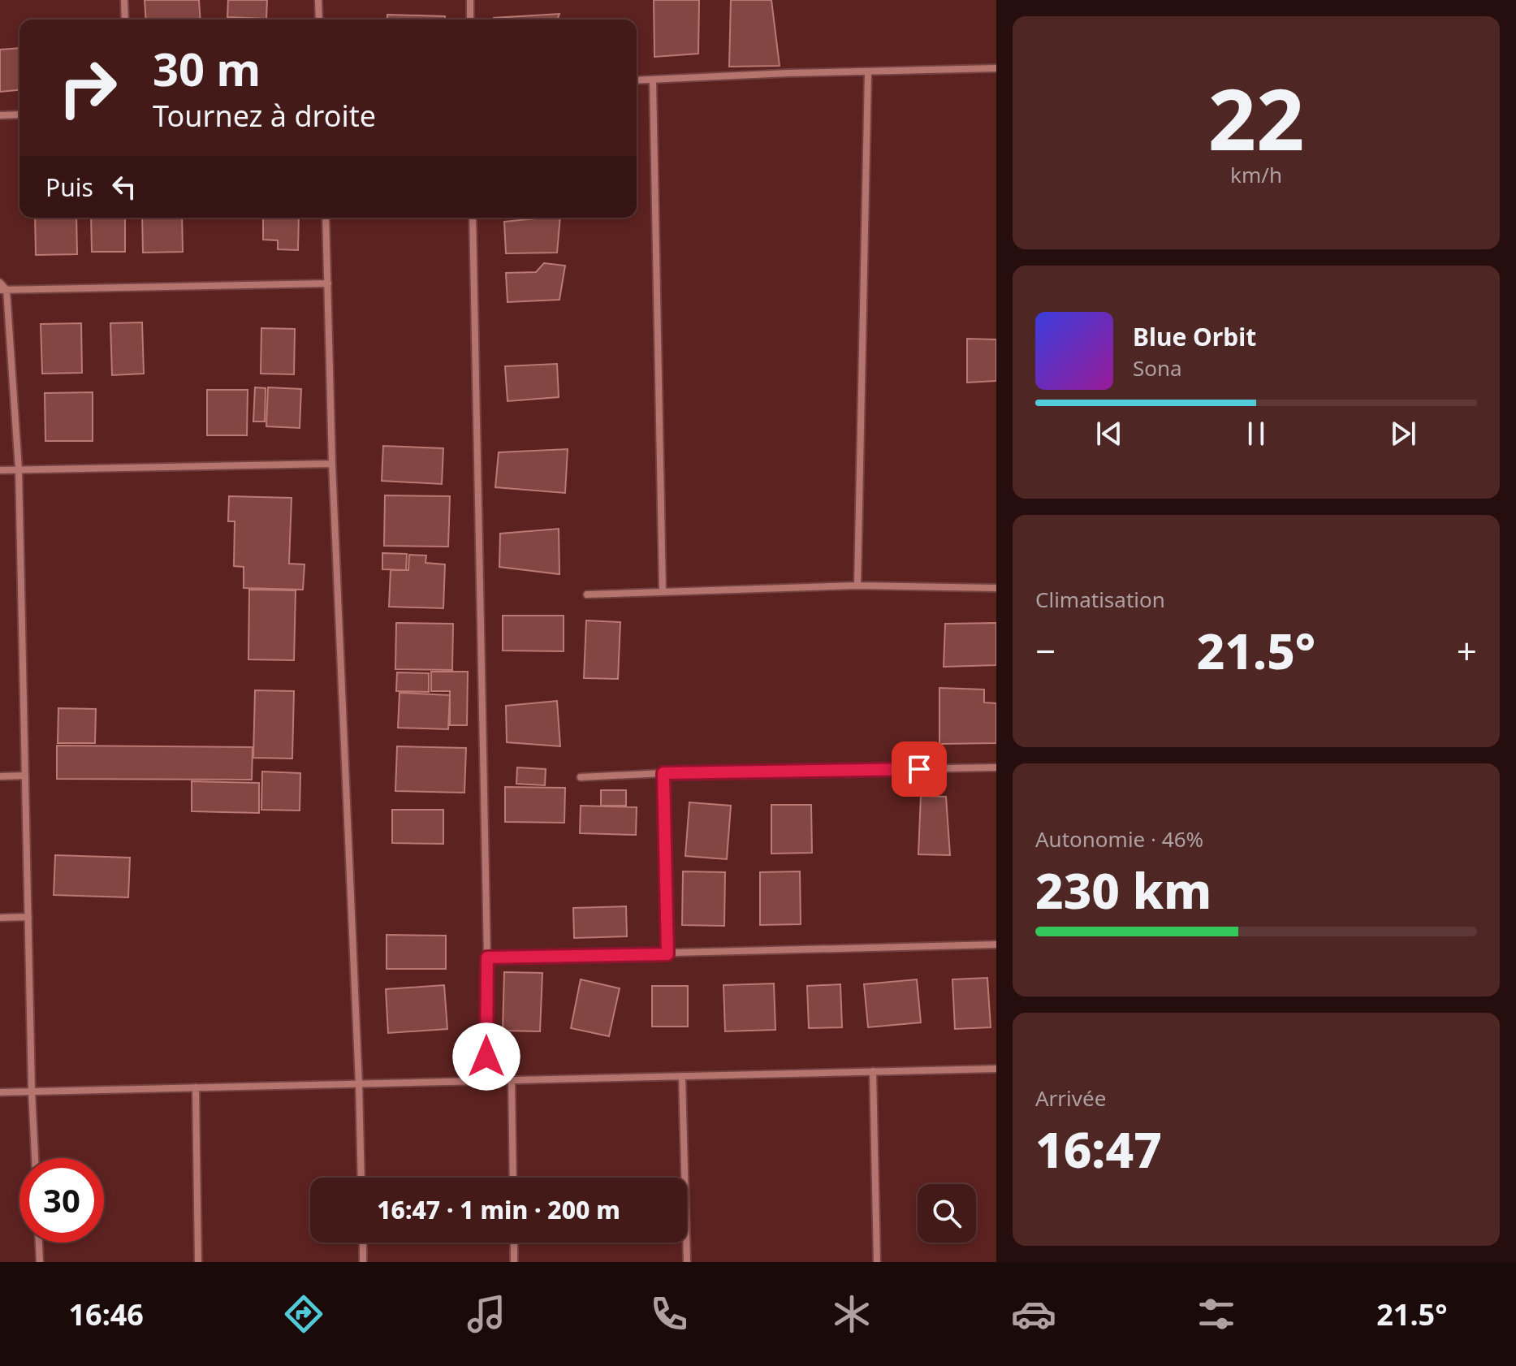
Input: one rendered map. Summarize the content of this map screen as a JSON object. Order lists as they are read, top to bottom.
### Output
{
  "page": {
    "tile": [
      ["22", "km/h"],
      "Climatisation",
      ["Autonomie · 46%", "230 km"],
      ["Arrivée", "16:47"]
    ],
    "turn": ["30 m", "Tournez à droite"],
    "then": "Puis",
    "song": ["Blue Orbit", "Sona"],
    "heat": ["−", "21.5°", "+"],
    "limit": "30",
    "trip": "16:47 · 1 min · 200 m",
    "tabs": ["16:46", "21.5°"]
  }
}
